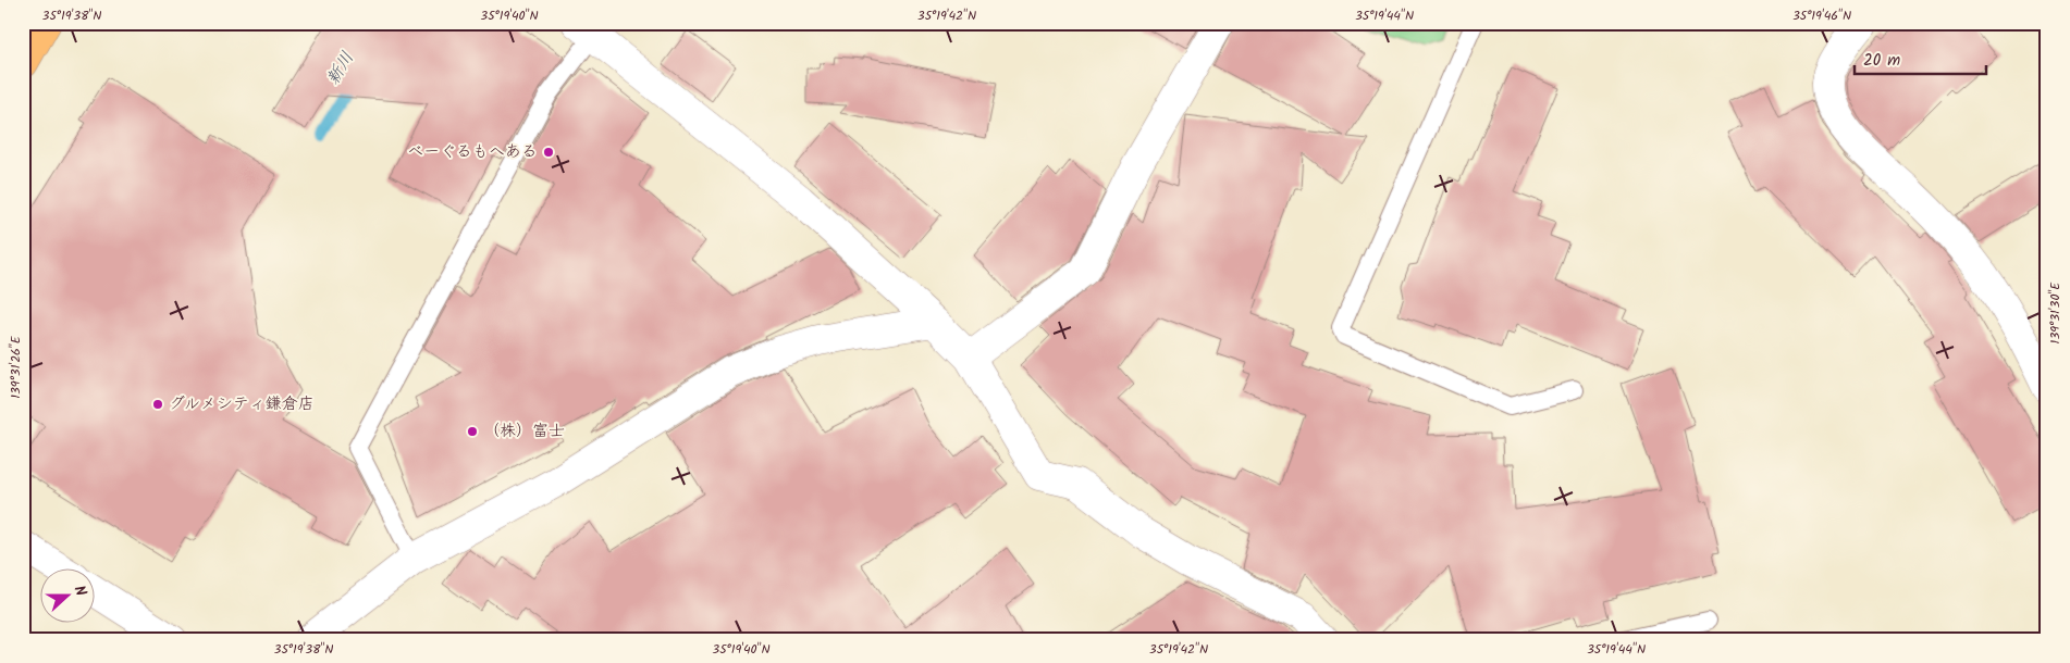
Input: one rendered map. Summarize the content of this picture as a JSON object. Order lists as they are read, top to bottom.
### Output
{
  "water": ["新川"],
  "places": ["べーぐるもへある", "グルメシティ鎌倉店", "（株）富士"],
  "scale_bar": "20 m",
  "north": "right",
  "coordinates": [
    "35°19'38\"N",
    "35°19'40\"N",
    "35°19'42\"N",
    "35°19'44\"N",
    "35°19'46\"N",
    "139°31'30\"E",
    "139°31'26\"E"
  ]
}
